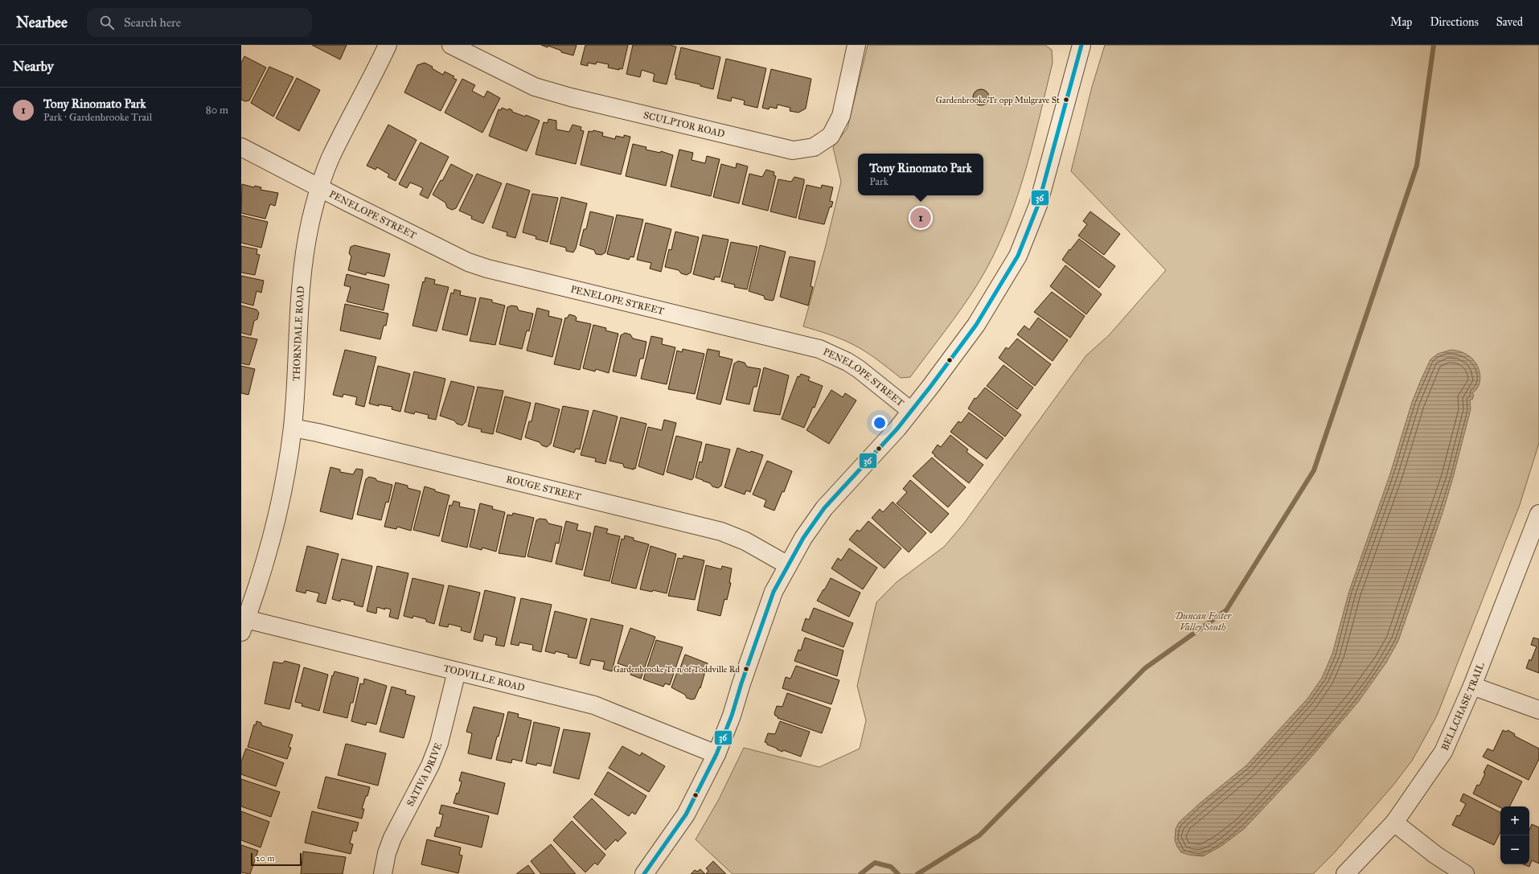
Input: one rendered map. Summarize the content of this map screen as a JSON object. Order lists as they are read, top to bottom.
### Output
{
  "streets": {
    "street": [
      "SCULPTOR ROAD",
      "PENELOPE STREET",
      "THORNDALE ROAD",
      "ROUGE STREET",
      "TODVILLE ROAD",
      "BELLCHASE TRAIL",
      "SATIVA DRIVE"
    ]
  },
  "crossings": [
    ["PENELOPE STREET", "THORNDALE ROAD"],
    ["THORNDALE ROAD", "ROUGE STREET"],
    ["THORNDALE ROAD", "TODVILLE ROAD"],
    ["TODVILLE ROAD", "SATIVA DRIVE"]
  ],
  "parks": ["Duncan Foster Valley South"],
  "places": ["Gardenbrooke Tr opp Mulgrave St", "Gardenbrooke Tr n/of Toddville Rd"],
  "lines": ["transit line 36"],
  "scale_bar": "20 m",
  "page": {
    "header": "Nearbee",
    "search": "Search here",
    "nav": ["Map", "Directions", "Saved"],
    "heading": "Nearby",
    "list": [
      {
        "mark": "1",
        "name": "Tony Rinomato Park",
        "note": "Park · Gardenbrooke Trail",
        "value": "80 m"
      }
    ],
    "popup": ["Tony Rinomato Park", "Park"],
    "pins": "1",
    "map_buttons": ["+", "−"],
    "scale": "20 m"
  }
}
